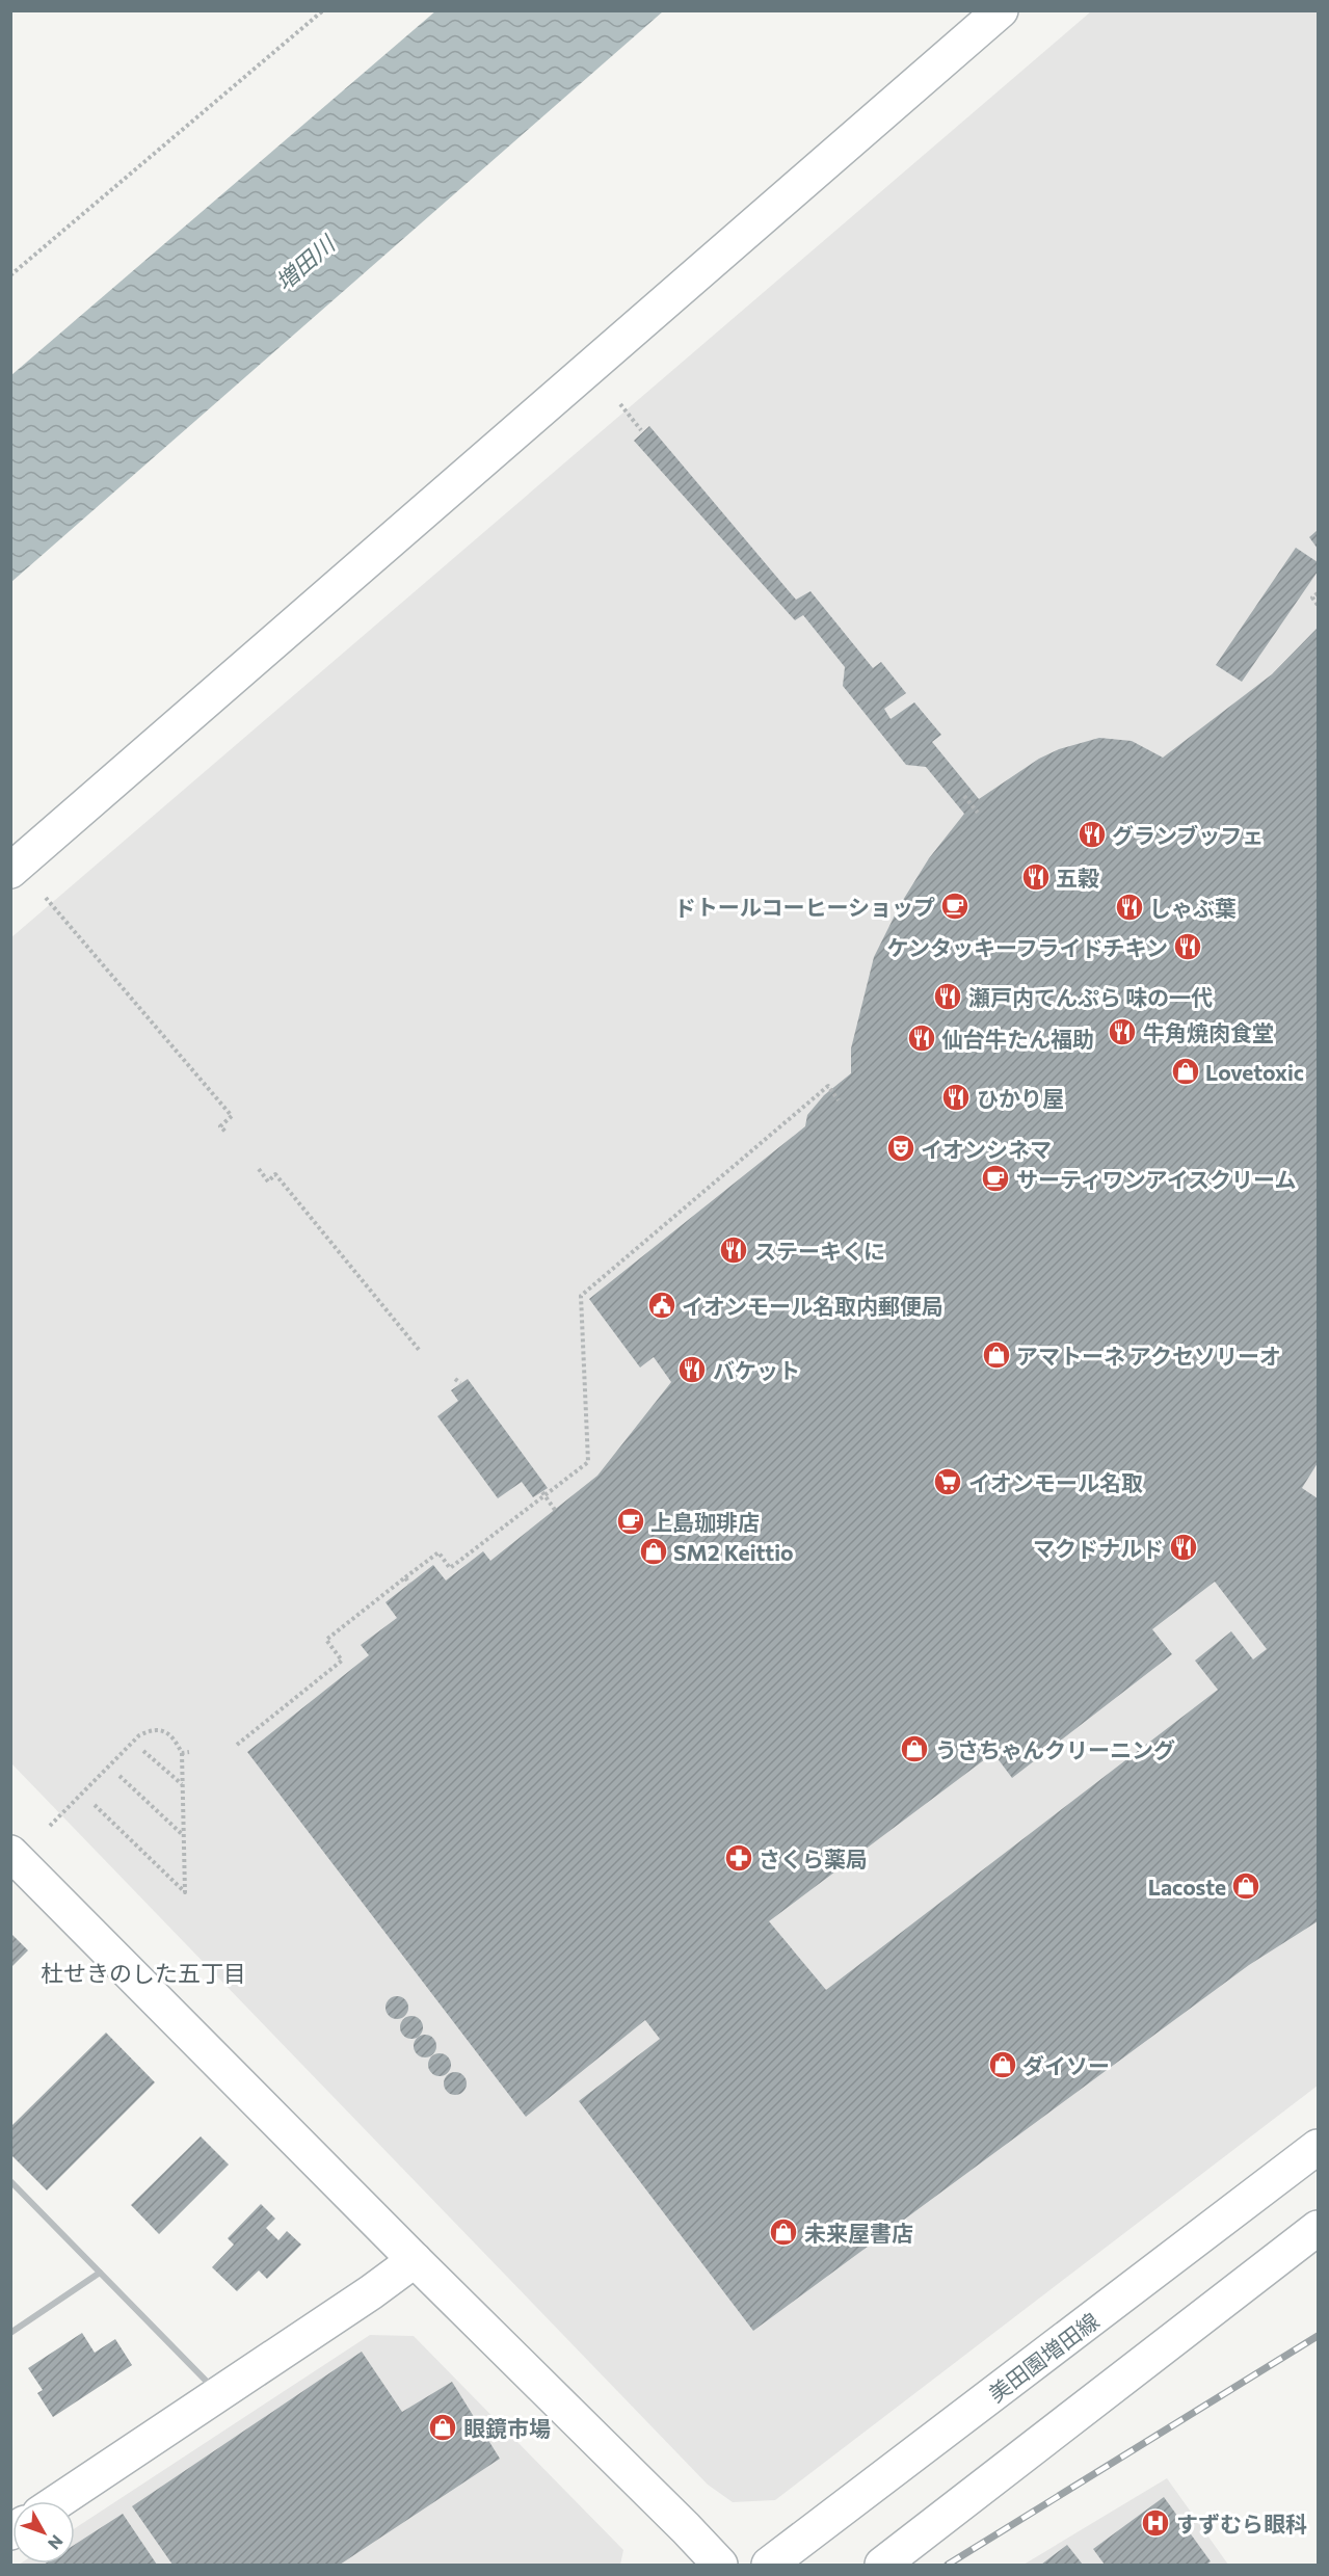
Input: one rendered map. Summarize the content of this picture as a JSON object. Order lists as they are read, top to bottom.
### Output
{
  "streets": {
    "street": ["美田園増田線"]
  },
  "districts": ["杜せきのした五丁目"],
  "water": ["増田川"],
  "places": {
    "restaurant": [
      "グランブッフェ",
      "五穀",
      "しゃぶ葉",
      "ケンタッキーフライドチキン",
      "瀬戸内てんぷら 味の一代",
      "牛角焼肉食堂",
      "仙台牛たん福助",
      "ひかり屋",
      "ステーキくに",
      "バケット",
      "マクドナルド"
    ],
    "cafe": ["ドトールコーヒーショップ", "サーティワンアイスクリーム", "上島珈琲店"],
    "shop": [
      "Lovetoxic",
      "アマトーネ アクセソリーオ",
      "SM2 Keittio",
      "うさちゃんクリーニング",
      "Lacoste",
      "ダイソー",
      "未来屋書店",
      "眼鏡市場"
    ],
    "theatre": ["イオンシネマ"],
    "public building": ["イオンモール名取内郵便局"],
    "supermarket": ["イオンモール名取"],
    "pharmacy": ["さくら薬局"],
    "hospital": ["すずむら眼科"]
  },
  "north": "bottom right"
}
